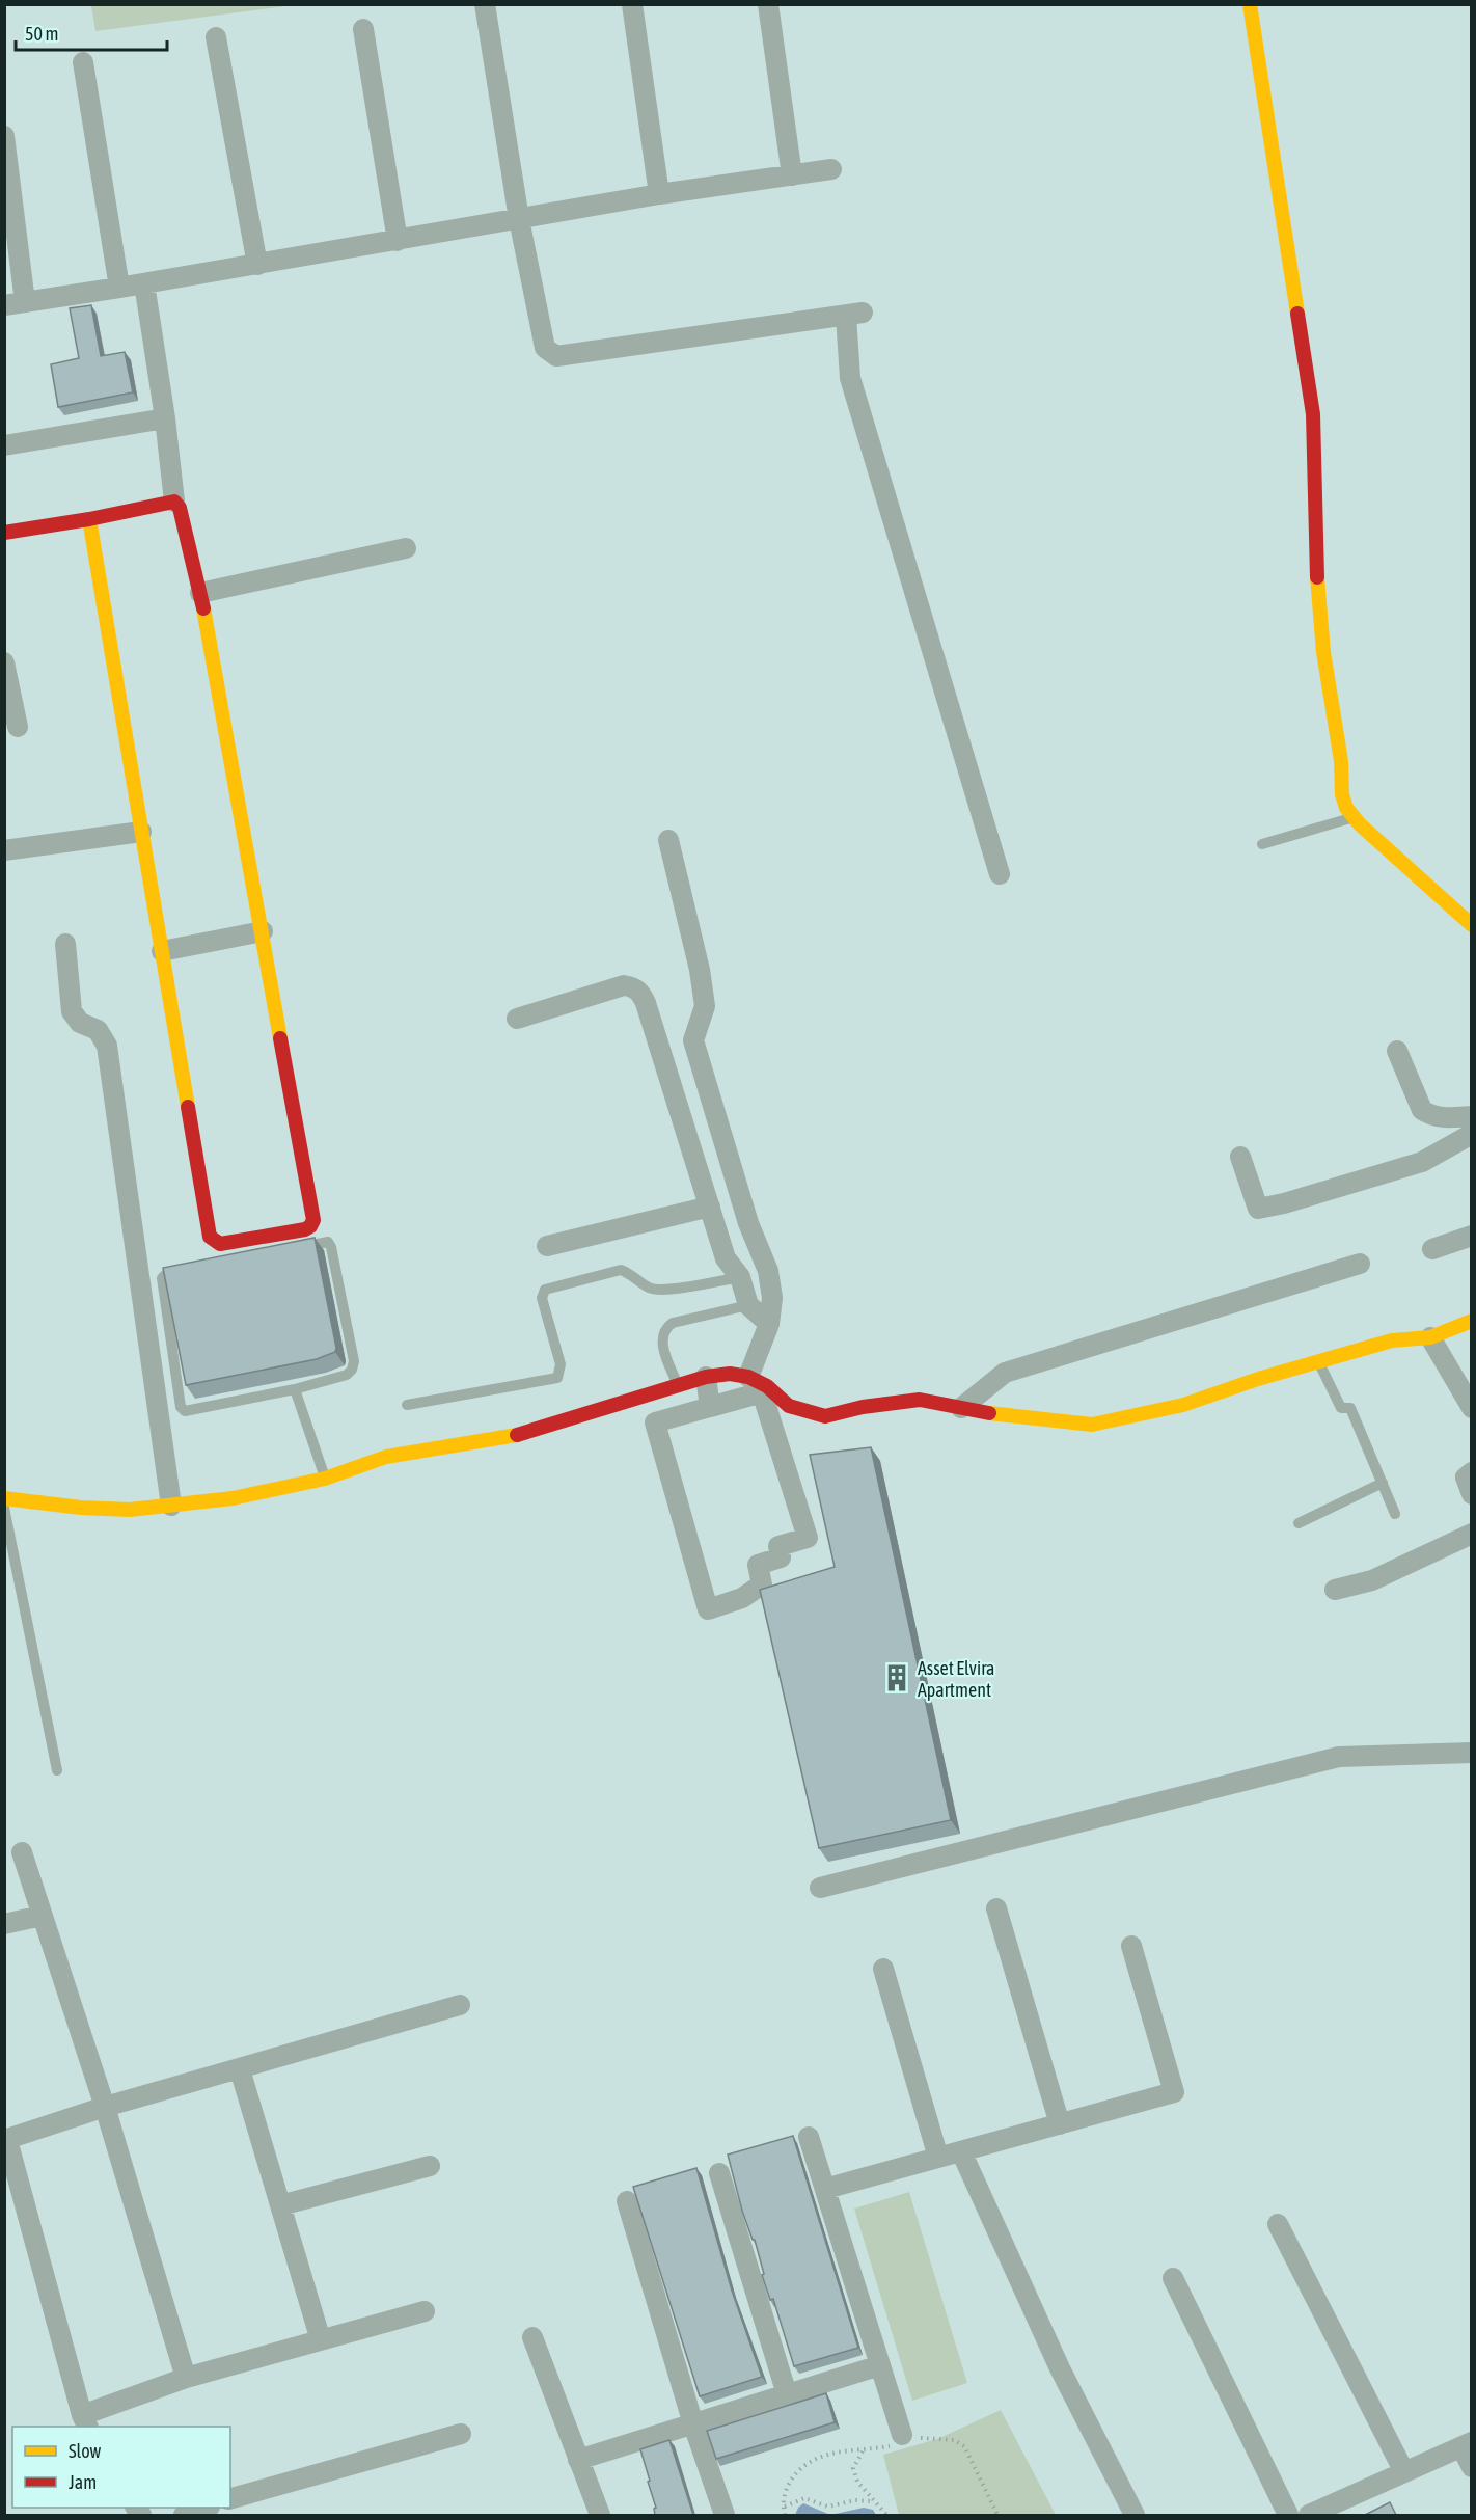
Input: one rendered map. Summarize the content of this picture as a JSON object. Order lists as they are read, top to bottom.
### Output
{
  "places": {
    "building": ["Asset Elvira Apartment"]
  },
  "legend": ["Slow", "Jam"],
  "scale_bar": "50 m"
}
